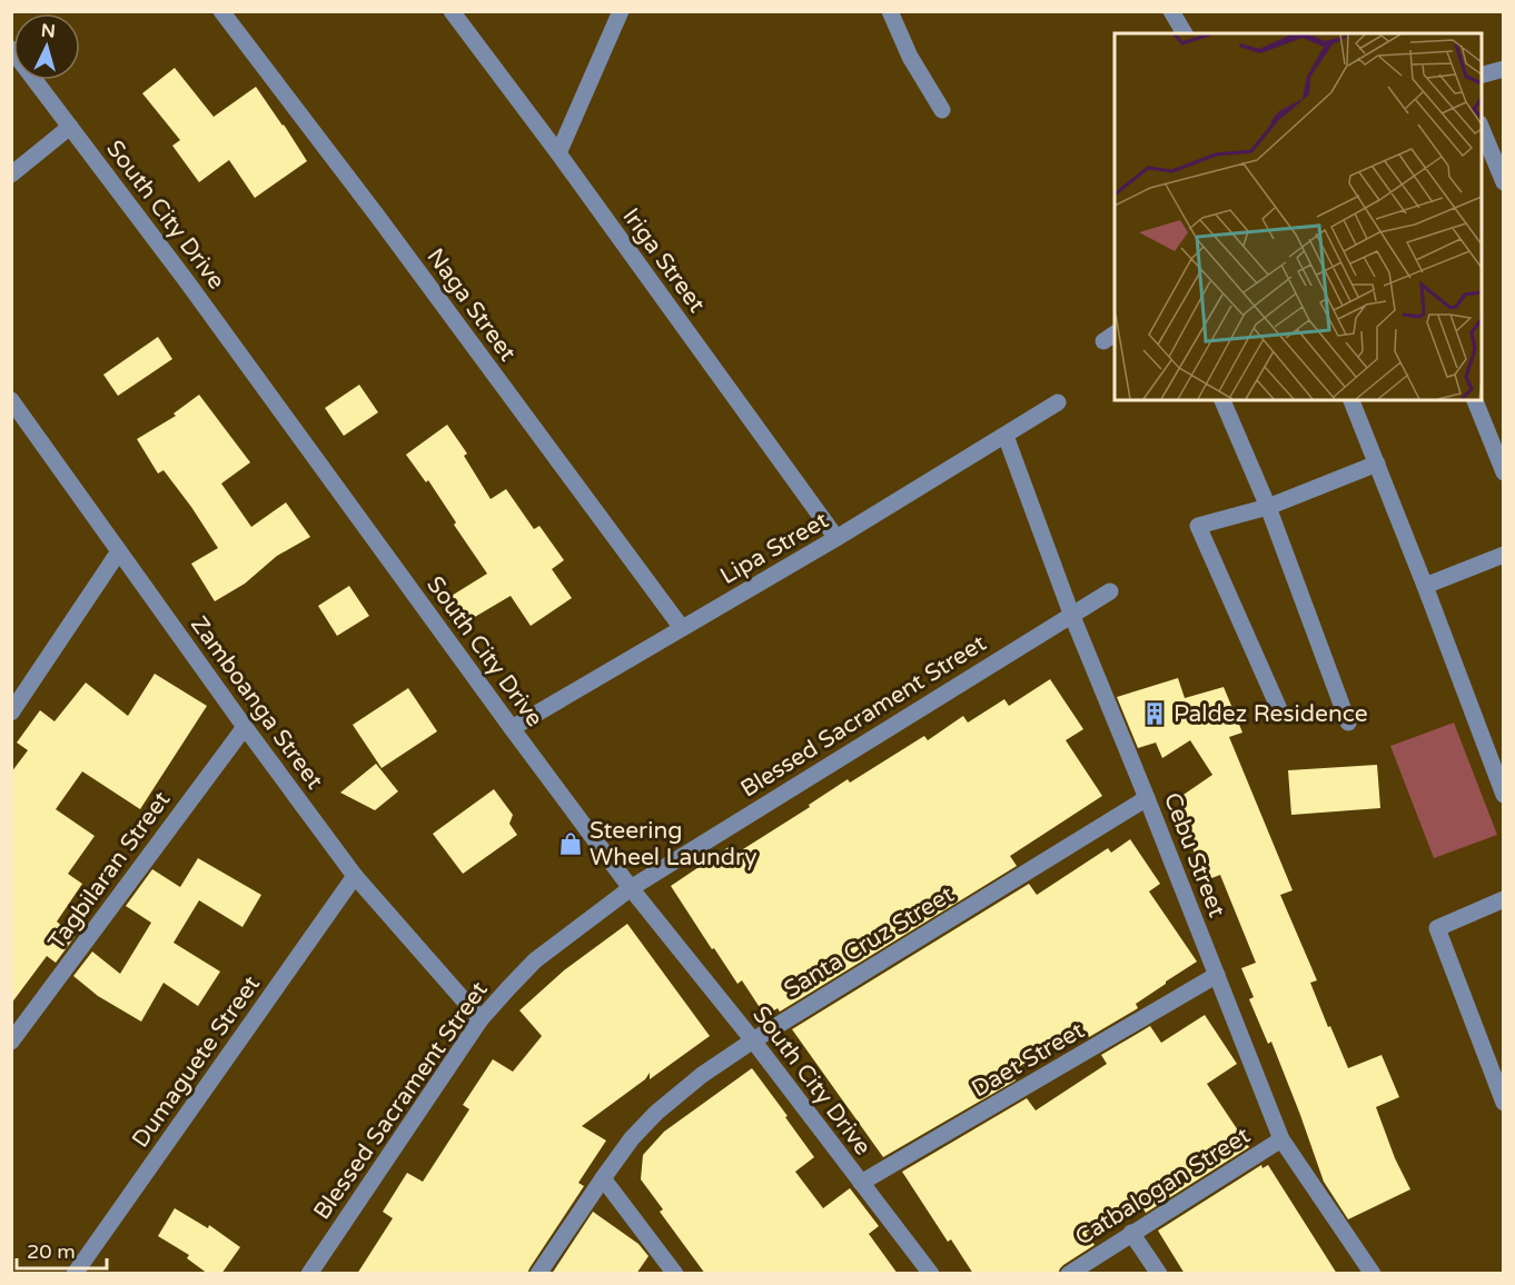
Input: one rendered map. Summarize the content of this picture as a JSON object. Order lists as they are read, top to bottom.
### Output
{
  "streets": {
    "street": [
      "South City Drive",
      "Iriga Street",
      "Naga Street",
      "Lipa Street",
      "Zamboanga Street",
      "Blessed Sacrament Street",
      "Cebu Street",
      "Tagbilaran Street",
      "Santa Cruz Street",
      "Daet Street",
      "Dumaguete Street",
      "Catbalogan Street"
    ]
  },
  "crossings": [
    ["South City Drive", "Lipa Street"],
    ["South City Drive", "Blessed Sacrament Street"],
    ["South City Drive", "Santa Cruz Street"],
    ["South City Drive", "Daet Street"],
    ["Iriga Street", "Lipa Street"],
    ["Naga Street", "Lipa Street"],
    ["Lipa Street", "Cebu Street"],
    ["Zamboanga Street", "Blessed Sacrament Street"],
    ["Zamboanga Street", "Tagbilaran Street"],
    ["Zamboanga Street", "Dumaguete Street"],
    ["Blessed Sacrament Street", "Cebu Street"],
    ["Cebu Street", "Santa Cruz Street"],
    ["Cebu Street", "Daet Street"],
    ["Cebu Street", "Catbalogan Street"]
  ],
  "places": {
    "building": ["Paldez Residence"],
    "shop": ["Steering Wheel Laundry"]
  },
  "scale_bar": "20 m",
  "north": "top"
}
